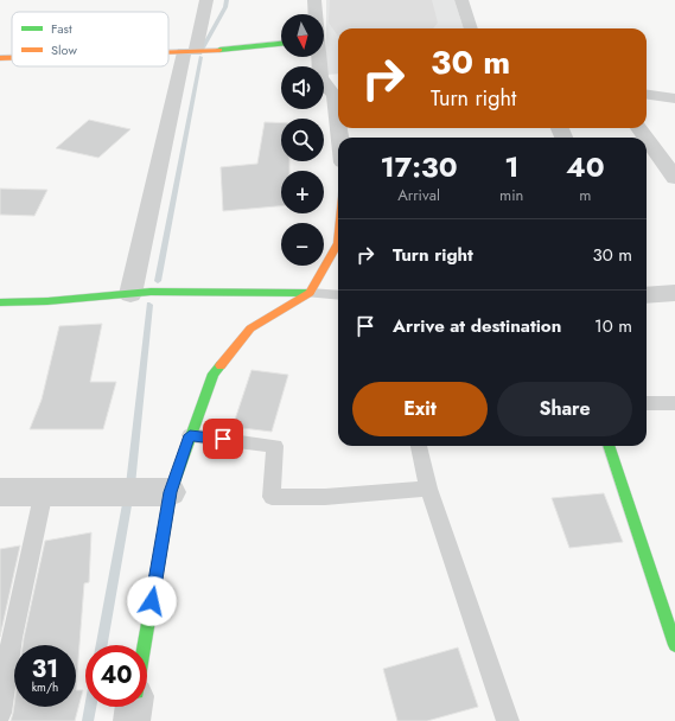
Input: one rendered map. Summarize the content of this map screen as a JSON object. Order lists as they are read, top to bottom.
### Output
{
  "legend": ["Fast", "Slow"],
  "north": "bottom",
  "page": {
    "map_buttons": ["+", "−"],
    "turn": ["30 m", "Turn right"],
    "eta": [
      "17:30",
      "Arrival",
      "1",
      "min",
      "40",
      "m"
    ],
    "list": [
      {
        "name": "Turn right",
        "value": "30 m"
      },
      {
        "name": "Arrive at destination",
        "value": "10 m"
      }
    ],
    "buttons": ["Exit", "Share"],
    "speed": "31 km/h",
    "limit": "40"
  }
}
